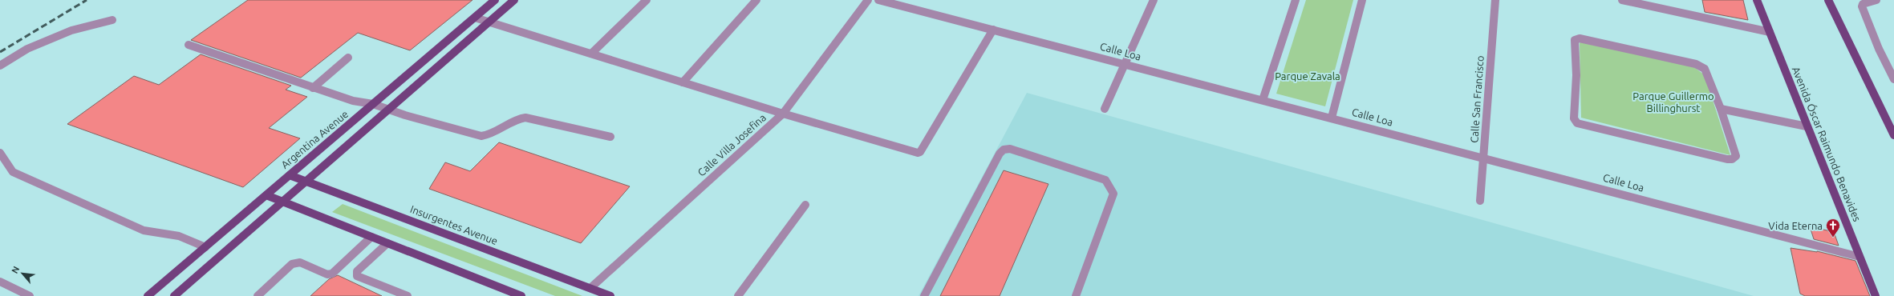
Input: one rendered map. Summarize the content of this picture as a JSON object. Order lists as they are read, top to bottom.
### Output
{
  "streets": {
    "main road": ["Argentina Avenue", "Avenida Óscar Raimundo Benavides", "Insurgentes Avenue"],
    "street": ["Calle Loa", "Calle San Francisco", "Calle Villa Josefina"]
  },
  "crossings": [
    ["Calle Loa", "Calle San Francisco"],
    ["Calle Loa", "Avenida Óscar Raimundo Benavides"],
    ["Argentina Avenue", "Insurgentes Avenue"],
    ["Calle Villa Josefina", "Insurgentes Avenue"]
  ],
  "parks": ["Parque Zavala", "Parque Guillermo Billinghurst"],
  "places": {
    "church": ["Vida Eterna"]
  },
  "north": "top left"
}
